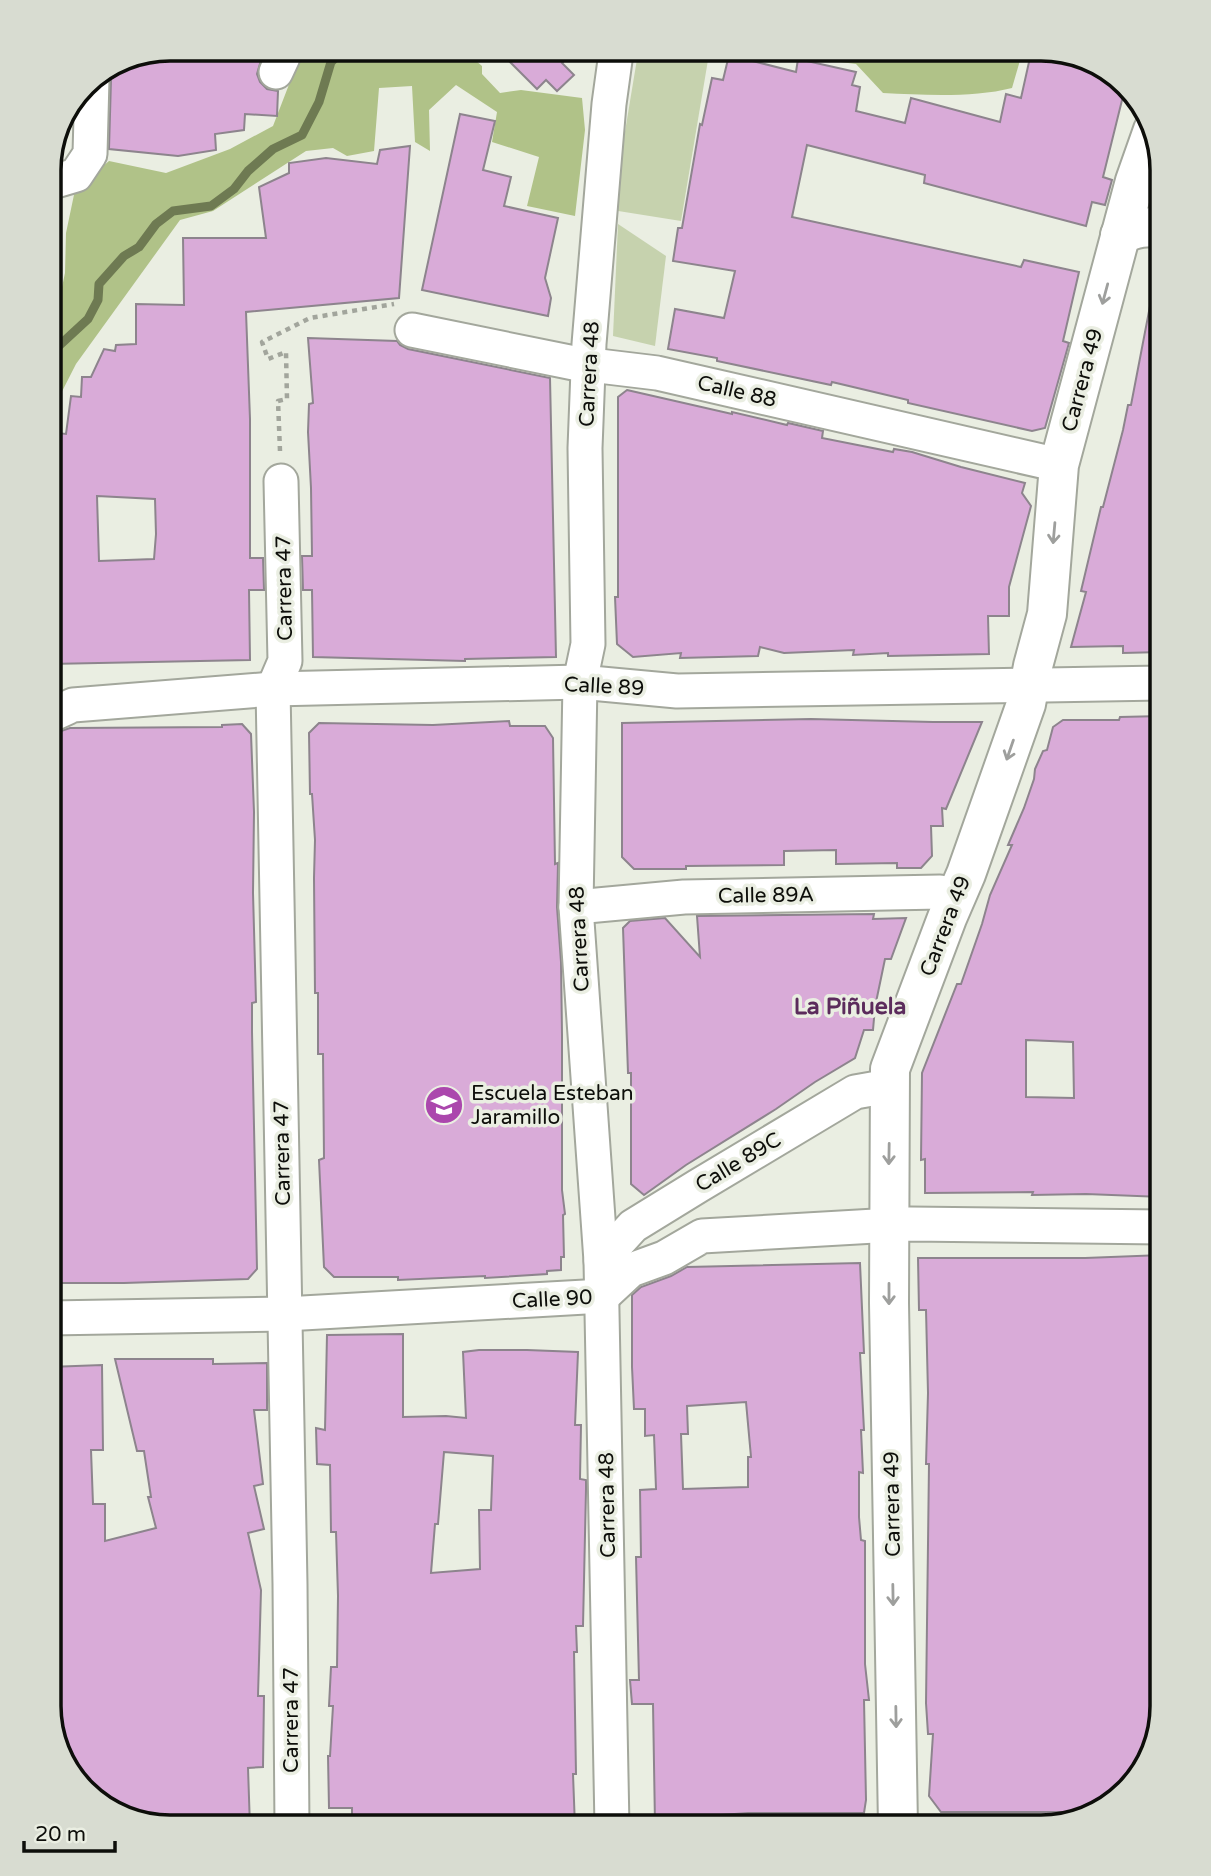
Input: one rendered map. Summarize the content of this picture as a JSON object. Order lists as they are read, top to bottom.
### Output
{
  "streets": {
    "street": [
      "Carrera 48",
      "Carrera 49",
      "Calle 88",
      "Carrera 47",
      "Calle 89",
      "Calle 89A",
      "Calle 89C",
      "Calle 90"
    ]
  },
  "crossings": [
    ["Carrera 48", "Calle 88"],
    ["Carrera 48", "Calle 89"],
    ["Carrera 48", "Calle 89A"],
    ["Carrera 48", "Calle 89C"],
    ["Carrera 48", "Calle 90"],
    ["Carrera 49", "Calle 88"],
    ["Carrera 49", "Calle 89"],
    ["Carrera 49", "Calle 89A"],
    ["Carrera 49", "Calle 89C"],
    ["Carrera 49", "Calle 90"],
    ["Carrera 47", "Calle 89"],
    ["Carrera 47", "Calle 90"]
  ],
  "one_way": ["Carrera 49"],
  "districts": ["La Piñuela"],
  "places": {
    "school or university": ["Escuela Esteban Jaramillo"]
  },
  "scale_bar": "20 m"
}
